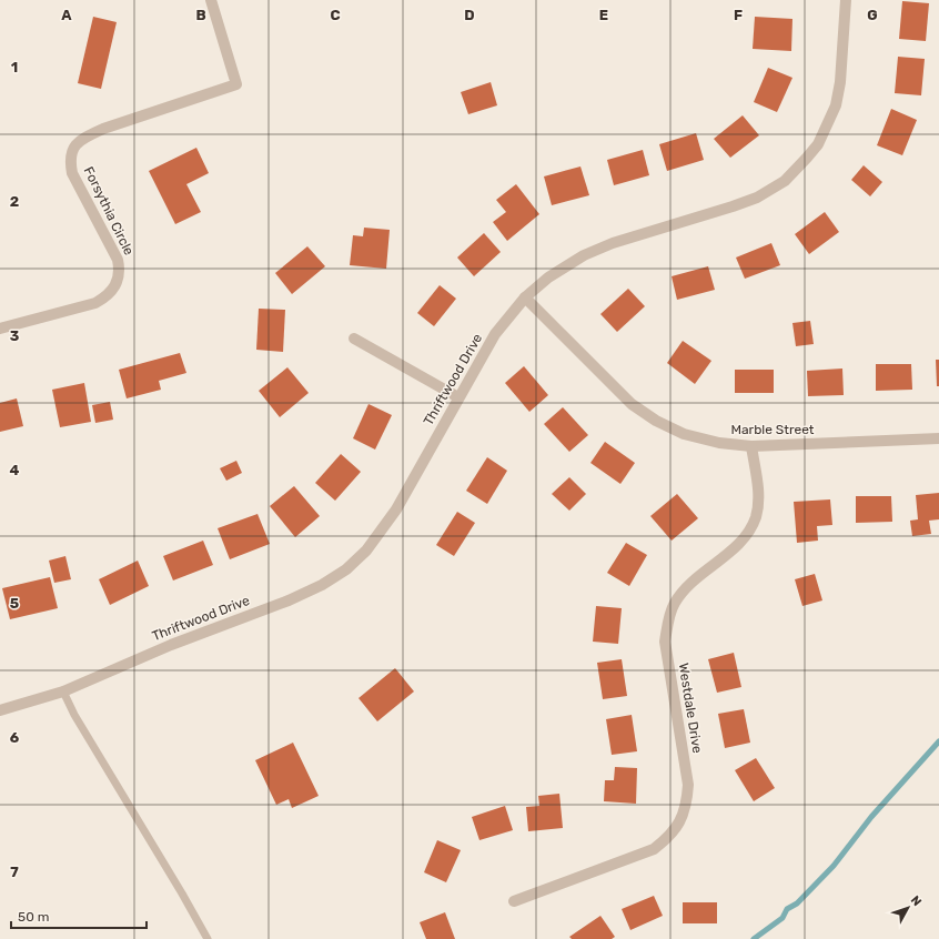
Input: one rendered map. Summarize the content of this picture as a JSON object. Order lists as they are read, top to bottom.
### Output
{
  "streets": {
    "street": [
      "Forsythia Circle",
      "Thriftwood Drive",
      "Marble Street",
      "Westdale Drive"
    ]
  },
  "crossings": [
    ["Thriftwood Drive", "Marble Street"],
    ["Marble Street", "Westdale Drive"]
  ],
  "scale_bar": "50 m",
  "north": "top right",
  "grid": {
    "columns": [
      "A",
      "B",
      "C",
      "D",
      "E",
      "F",
      "G"
    ],
    "rows": [
      "1",
      "2",
      "3",
      "4",
      "5",
      "6",
      "7"
    ]
  }
}
